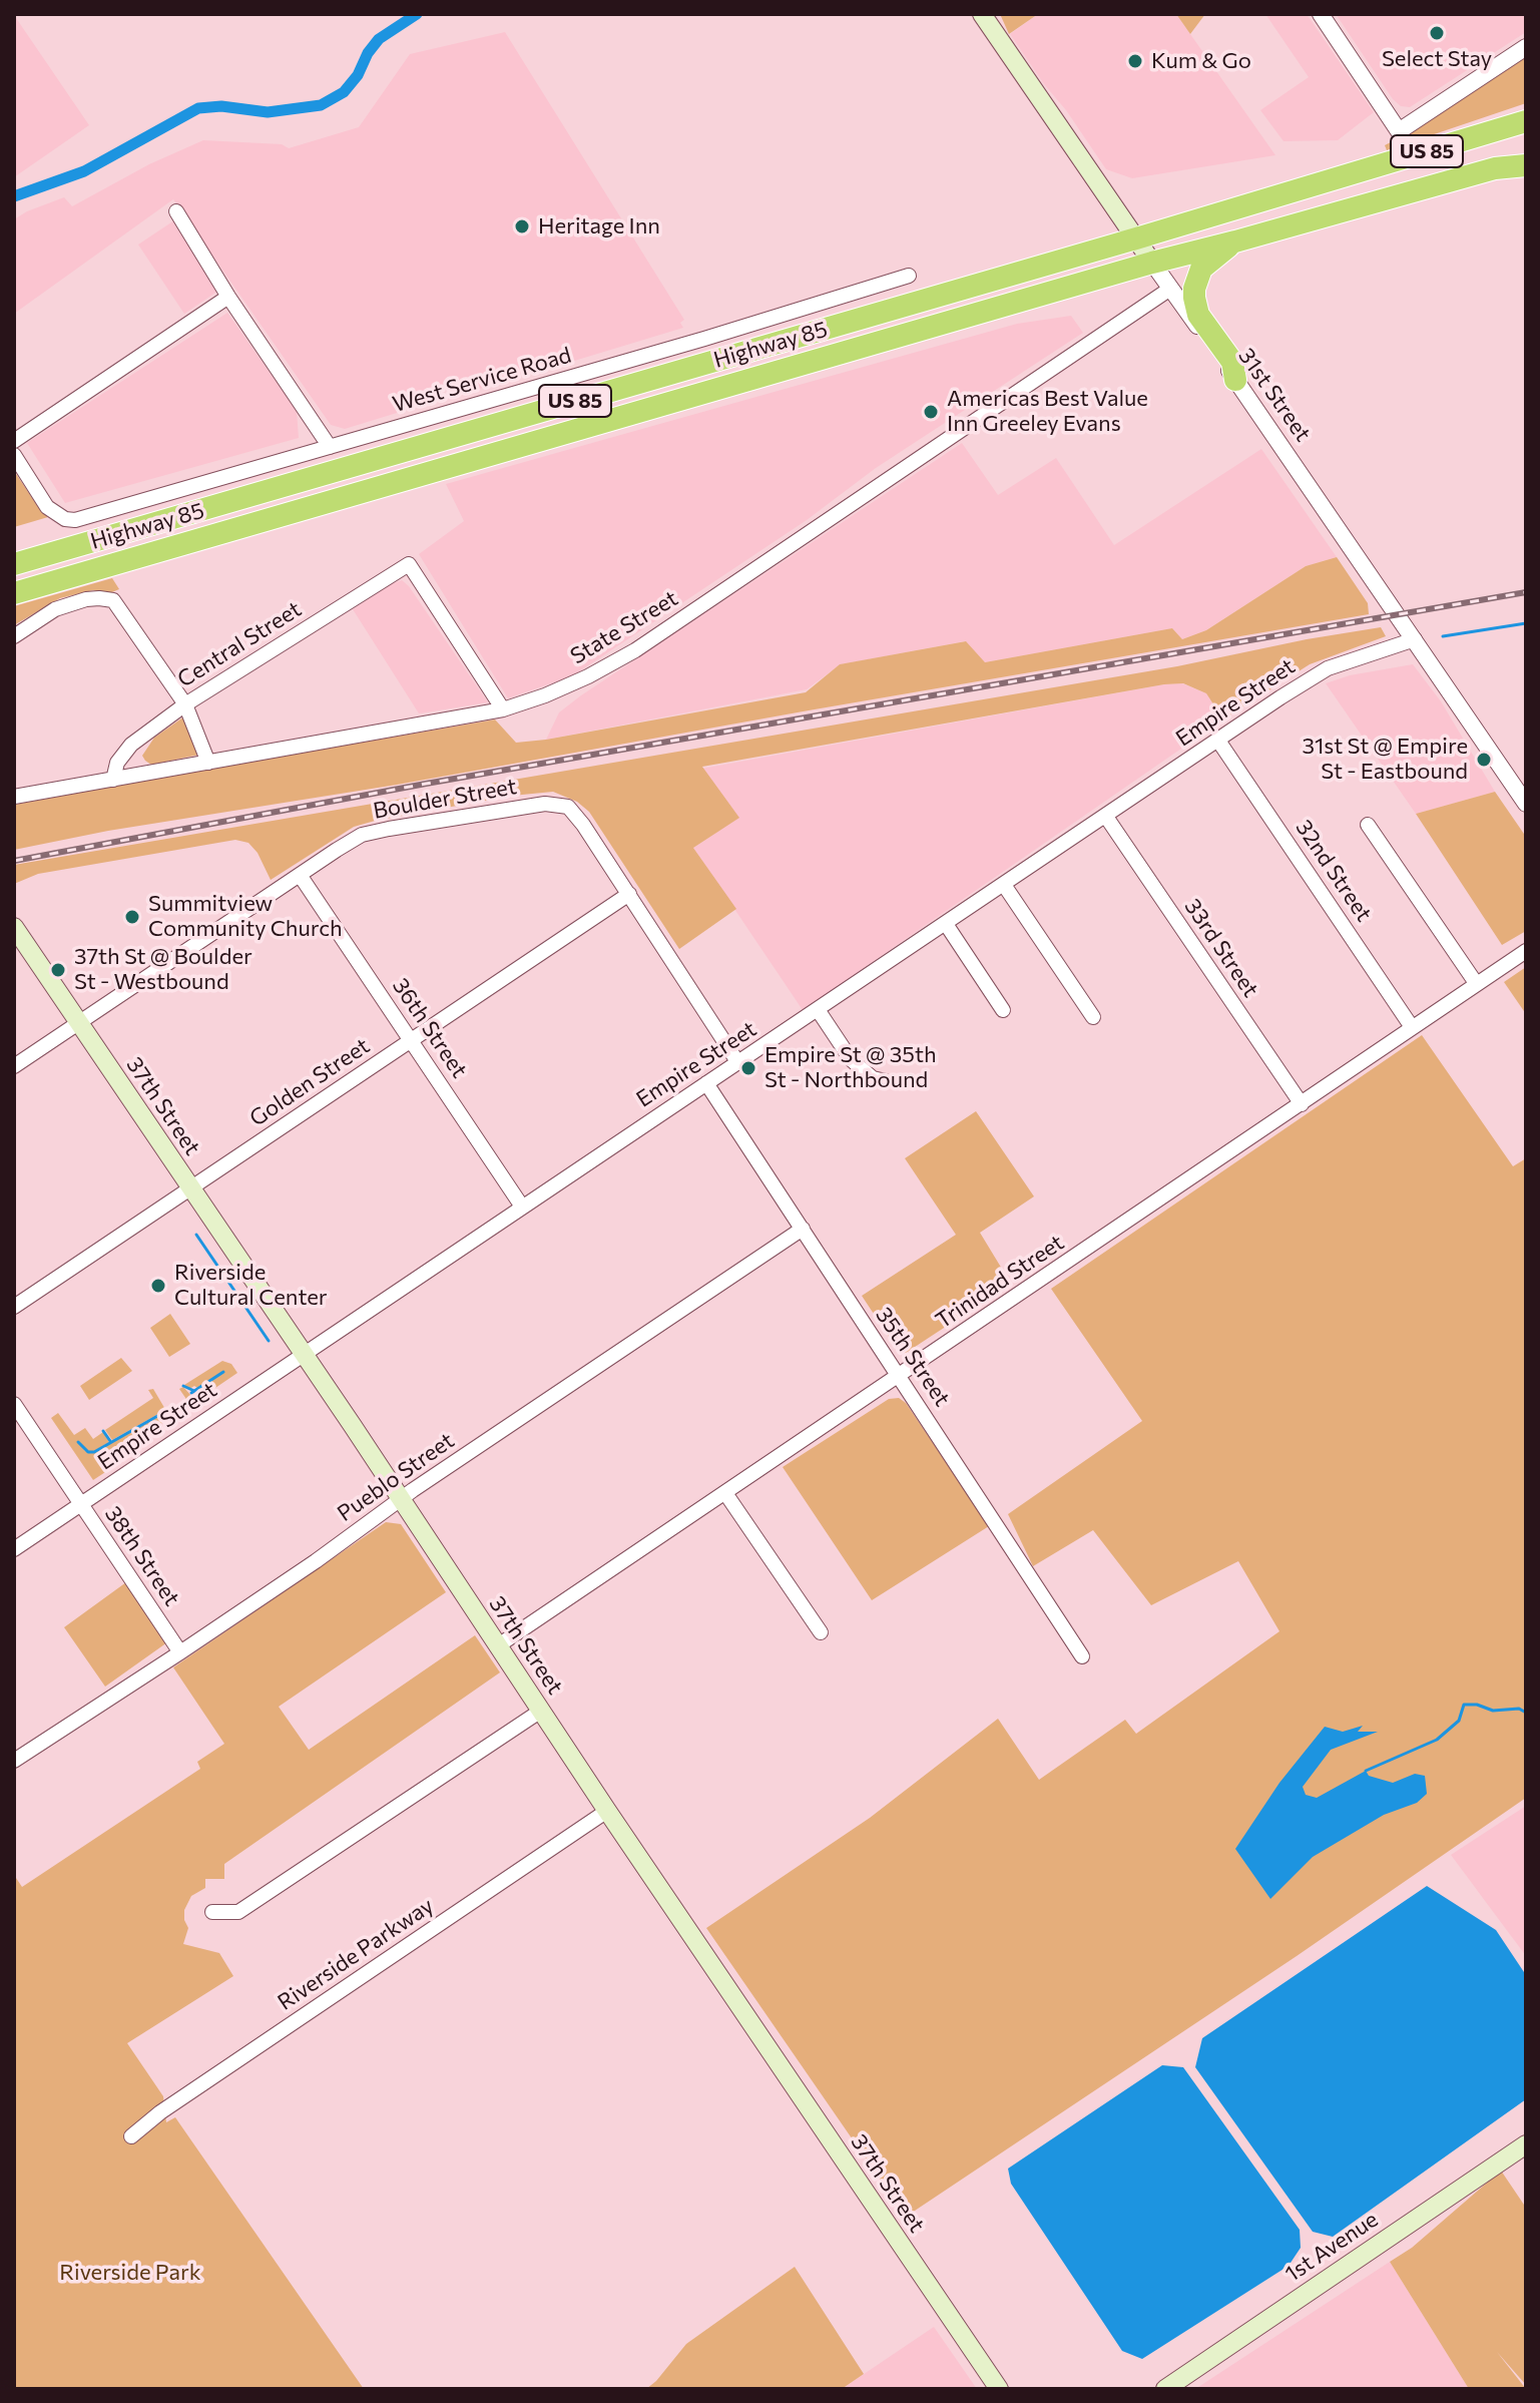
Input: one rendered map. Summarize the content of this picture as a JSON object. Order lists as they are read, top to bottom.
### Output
{
  "streets": {
    "highway": ["US 85", "Highway 85"],
    "main road": ["31st Street", "37th Street", "1st Avenue"],
    "street": [
      "West Service Road",
      "State Street",
      "Central Street",
      "Empire Street",
      "Boulder Street",
      "32nd Street",
      "33rd Street",
      "36th Street",
      "Golden Street",
      "Trinidad Street",
      "35th Street",
      "Pueblo Street",
      "38th Street",
      "Riverside Parkway"
    ]
  },
  "crossings": [
    ["Highway 85", "31st Street"],
    ["31st Street", "State Street"],
    ["31st Street", "Empire Street"],
    ["State Street", "Central Street"],
    ["Empire Street", "32nd Street"],
    ["Empire Street", "33rd Street"],
    ["Empire Street", "36th Street"],
    ["Empire Street", "37th Street"],
    ["Empire Street", "35th Street"],
    ["Empire Street", "38th Street"],
    ["Boulder Street", "36th Street"],
    ["Boulder Street", "Golden Street"],
    ["Boulder Street", "37th Street"],
    ["32nd Street", "Trinidad Street"],
    ["33rd Street", "Trinidad Street"],
    ["36th Street", "Golden Street"],
    ["Golden Street", "37th Street"],
    ["37th Street", "Trinidad Street"],
    ["37th Street", "Pueblo Street"],
    ["37th Street", "Riverside Parkway"],
    ["Trinidad Street", "35th Street"],
    ["35th Street", "Pueblo Street"],
    ["Pueblo Street", "38th Street"]
  ],
  "parks": ["Riverside Park"],
  "places": [
    "Select Stay",
    "Kum & Go",
    "Heritage Inn",
    "Americas Best Value Inn Greeley Evans",
    "31st St @ Empire St - Eastbound",
    "Summitview Community Church",
    "37th St @ Boulder St - Westbound",
    "Empire St @ 35th St - Northbound",
    "Riverside Cultural Center"
  ]
}
